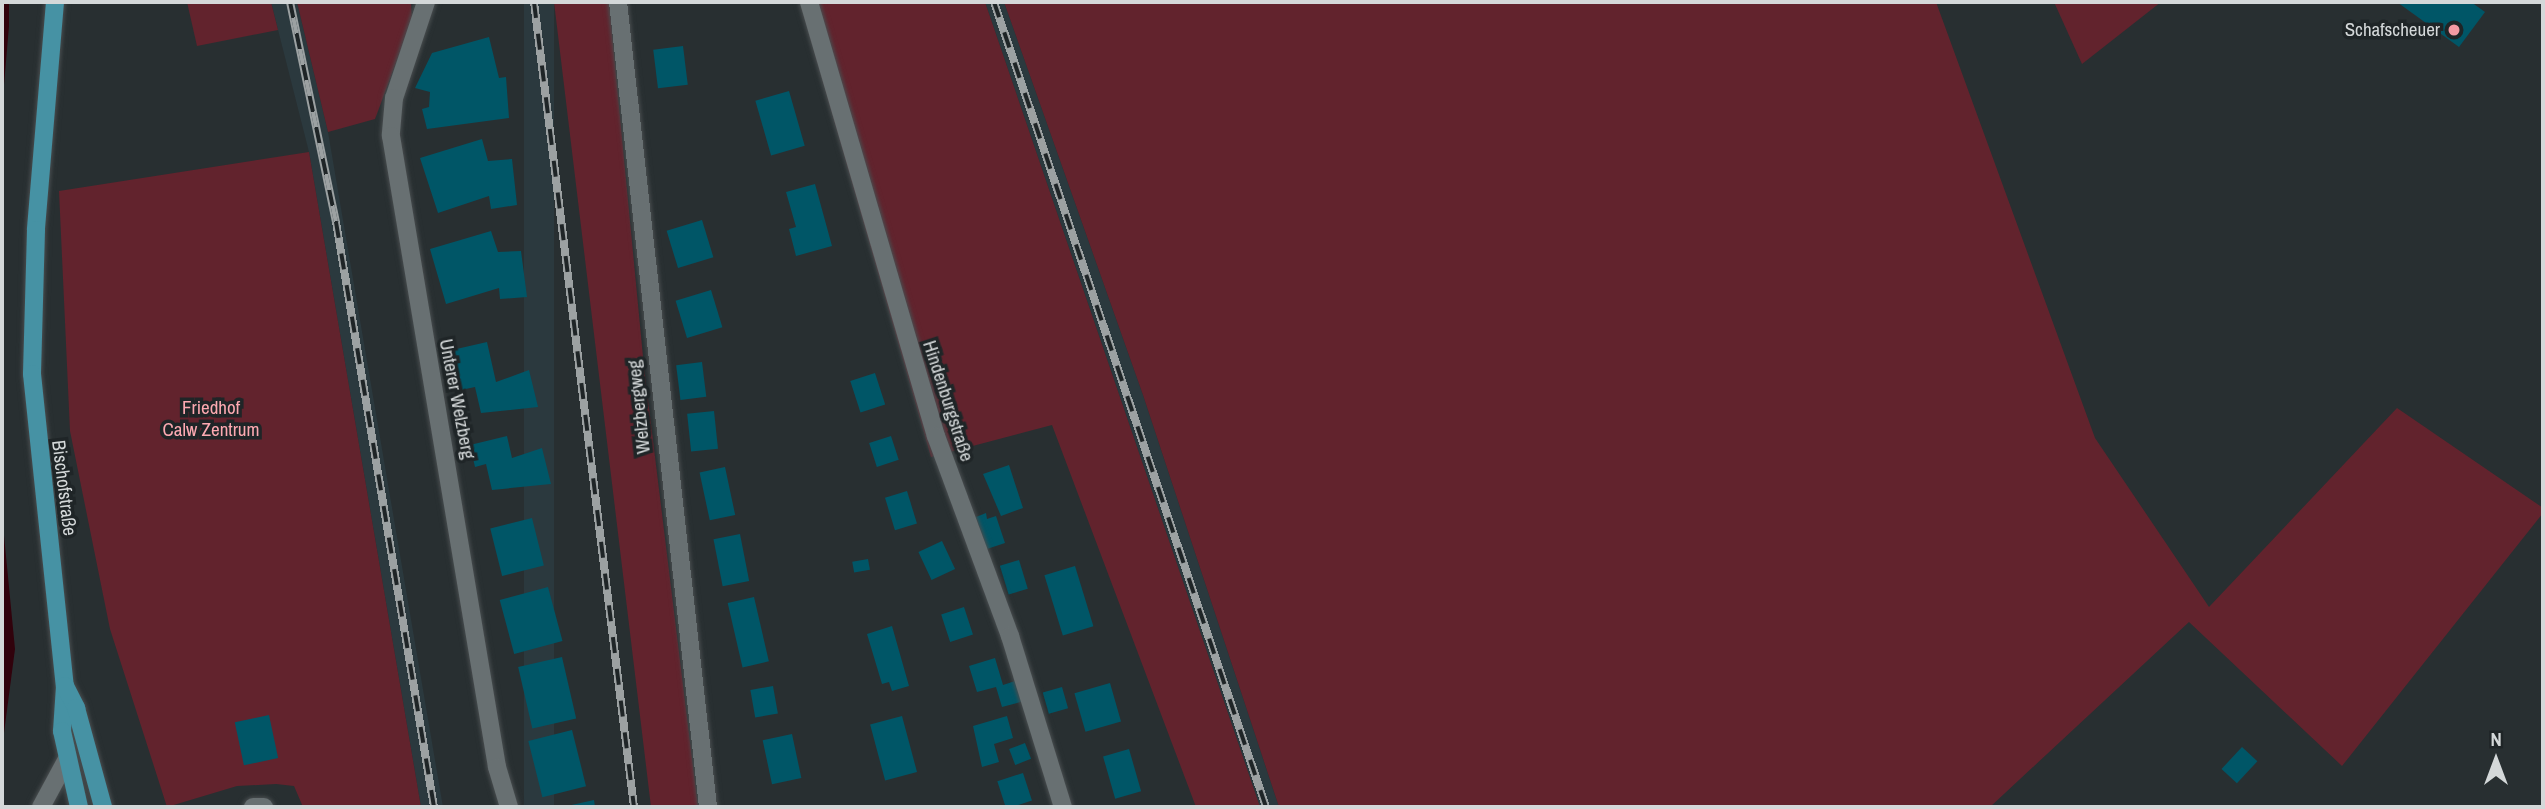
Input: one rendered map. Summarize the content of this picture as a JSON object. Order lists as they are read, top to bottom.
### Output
{
  "streets": {
    "main road": ["Bischofstraße"],
    "street": ["Unterer Welzberg", "Hindenburgstraße", "Welzbergweg"]
  },
  "parks": ["Friedhof Calw Zentrum"],
  "places": ["Schafscheuer"],
  "north": "top"
}
